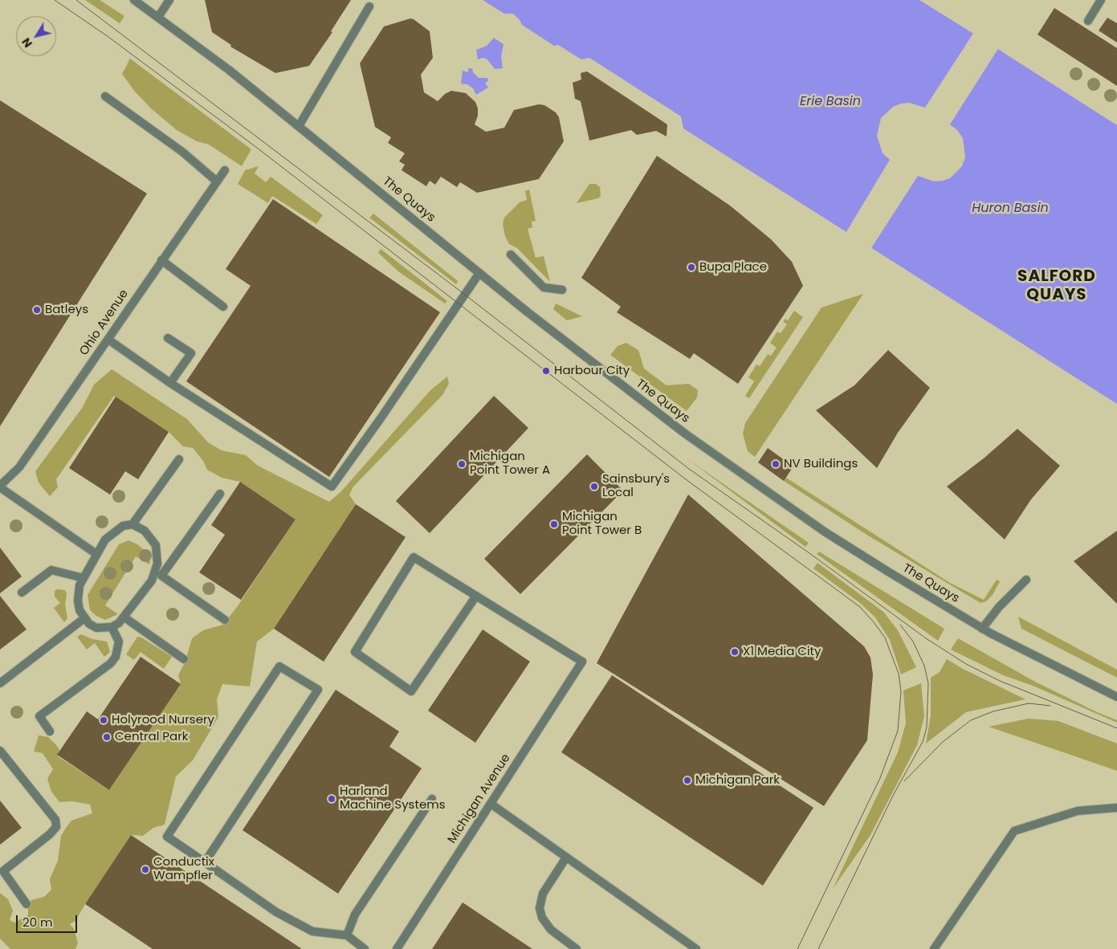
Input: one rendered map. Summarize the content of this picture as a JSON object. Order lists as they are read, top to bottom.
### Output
{
  "streets": {
    "street": ["The Quays", "Ohio Avenue", "Michigan Avenue"]
  },
  "districts": ["SALFORD QUAYS"],
  "water": ["Erie Basin", "Huron Basin"],
  "places": [
    "Bupa Place",
    "Batleys",
    "Harbour City",
    "Michigan Point Tower A",
    "NV Buildings",
    "Sainsbury's Local",
    "Michigan Point Tower B",
    "X1 Media City",
    "Holyrood Nursery",
    "Central Park",
    "Michigan Park",
    "Harland Machine Systems",
    "Conductix Wampfler"
  ],
  "scale_bar": "20 m",
  "north": "bottom left"
}
